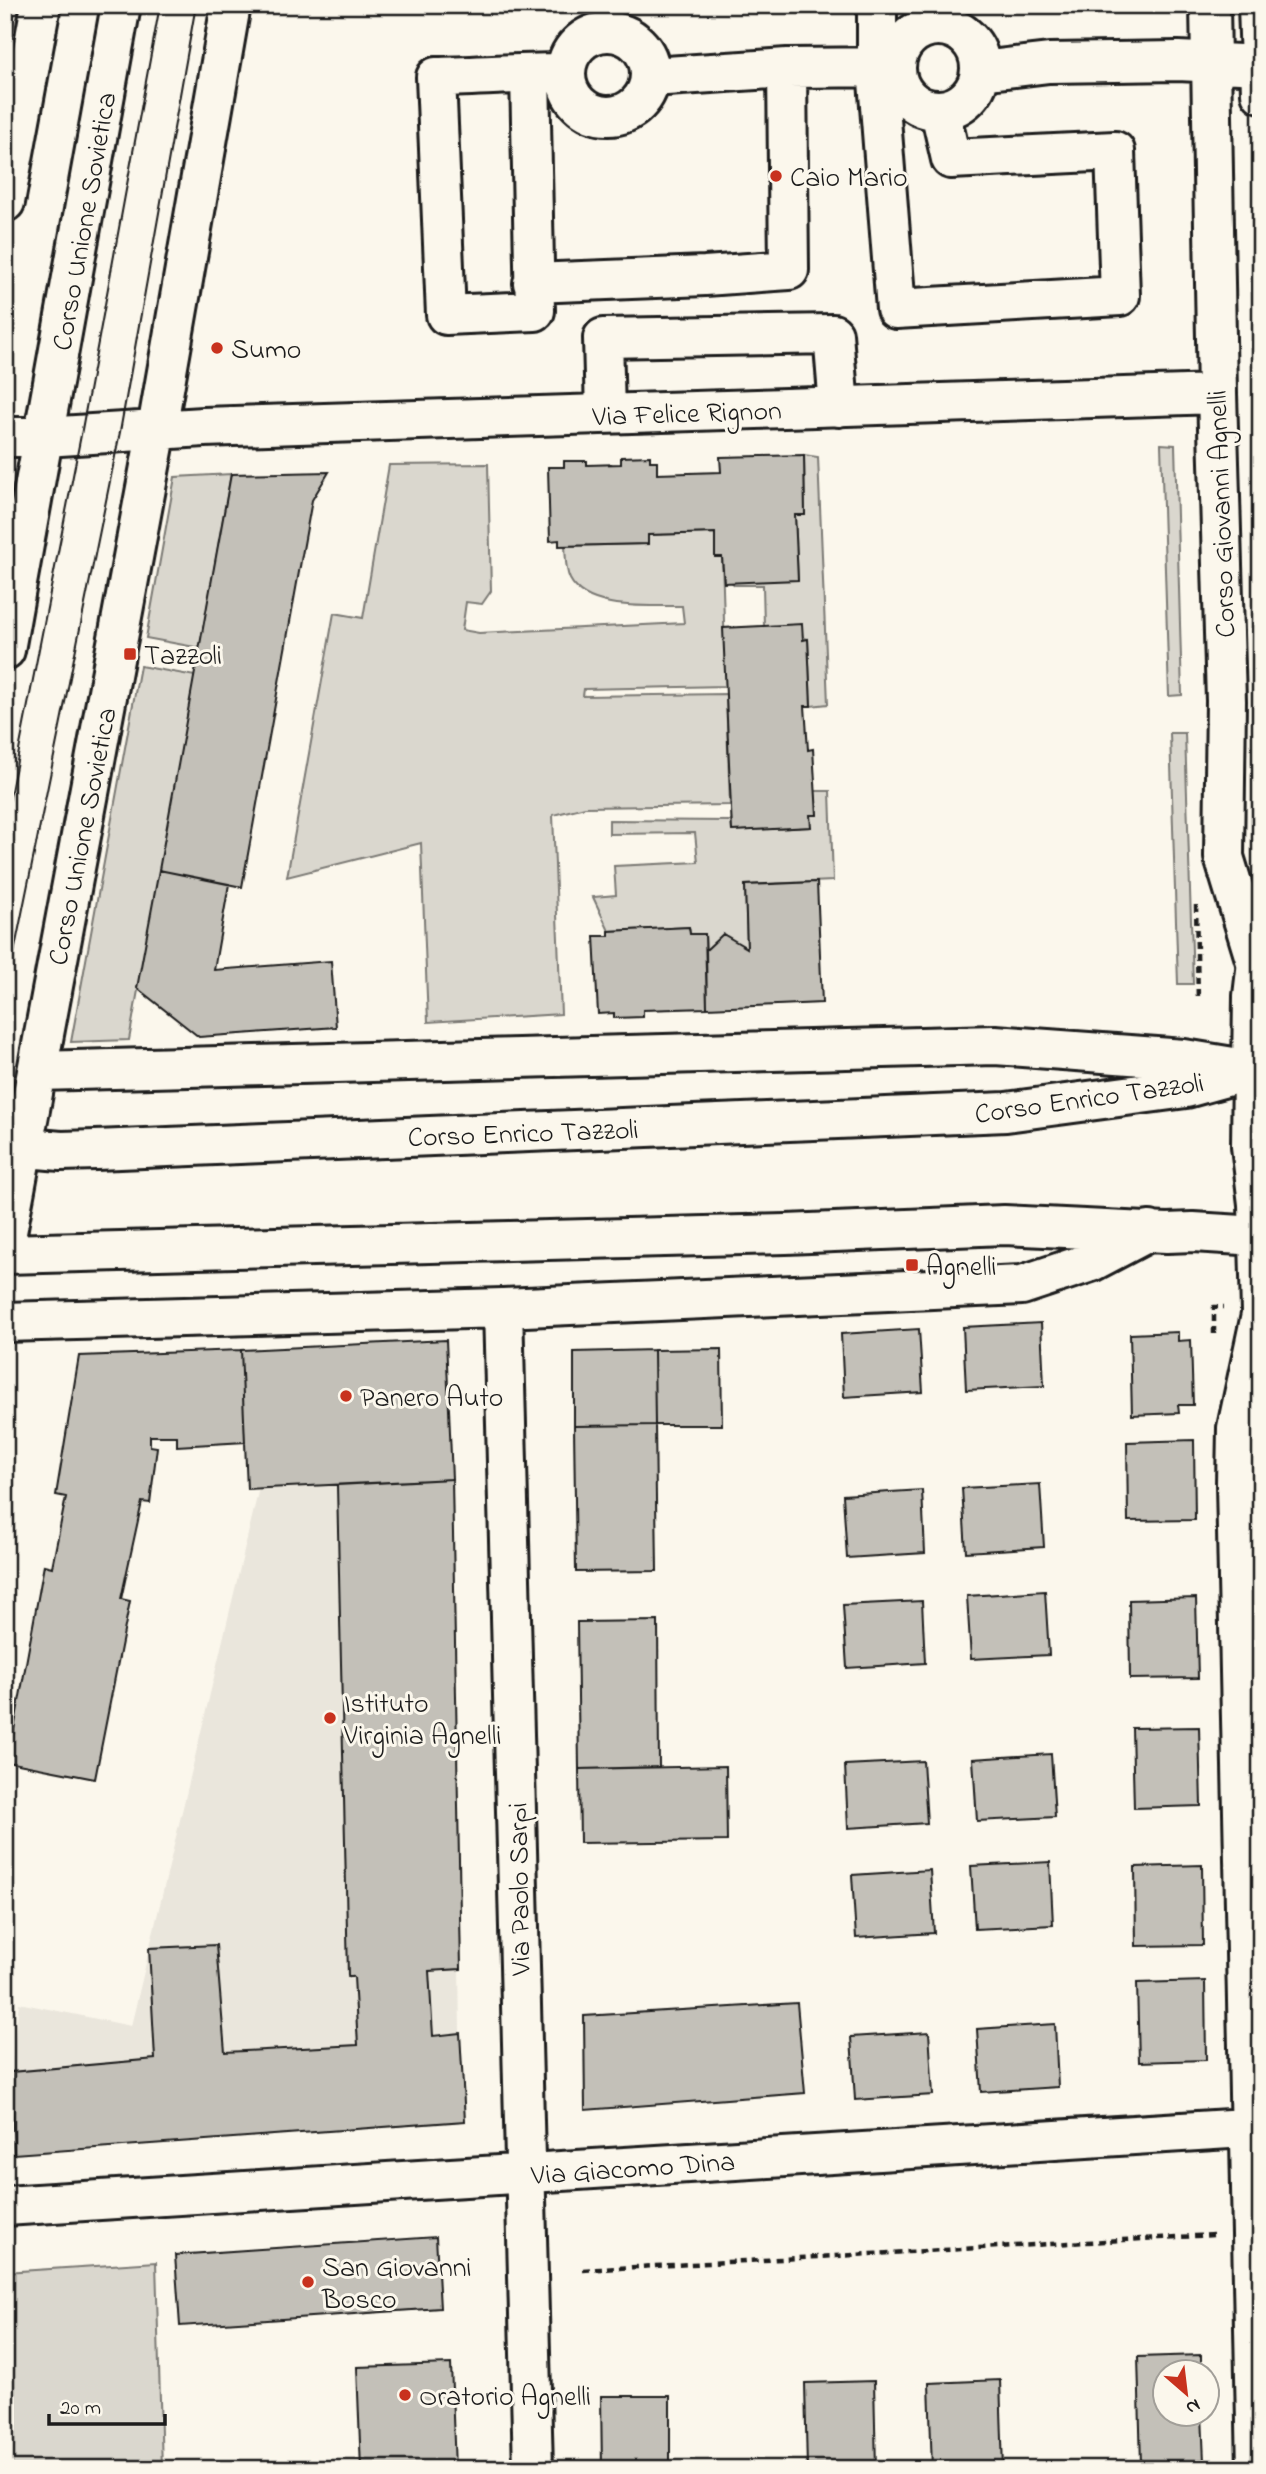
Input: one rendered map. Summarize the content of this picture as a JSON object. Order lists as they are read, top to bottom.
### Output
{
  "streets": {
    "street": [
      "Corso Unione Sovietica",
      "Via Felice Rignon",
      "Corso Giovanni Agnelli",
      "Corso Enrico Tazzoli",
      "Via Paolo Sarpi",
      "Via Giacomo Dina"
    ]
  },
  "crossings": [
    ["Corso Unione Sovietica", "Via Felice Rignon"],
    ["Corso Unione Sovietica", "Corso Enrico Tazzoli"],
    ["Via Felice Rignon", "Corso Giovanni Agnelli"],
    ["Corso Giovanni Agnelli", "Corso Enrico Tazzoli"],
    ["Via Paolo Sarpi", "Via Giacomo Dina"]
  ],
  "places": {
    "other": [
      "Caio Mario",
      "Sumo",
      "Panero Auto",
      "Istituto Virginia Agnelli",
      "San Giovanni Bosco",
      "Oratorio Agnelli"
    ],
    "transit": ["Tazzoli", "Agnelli"]
  },
  "scale_bar": "20 m",
  "north": "bottom right"
}
